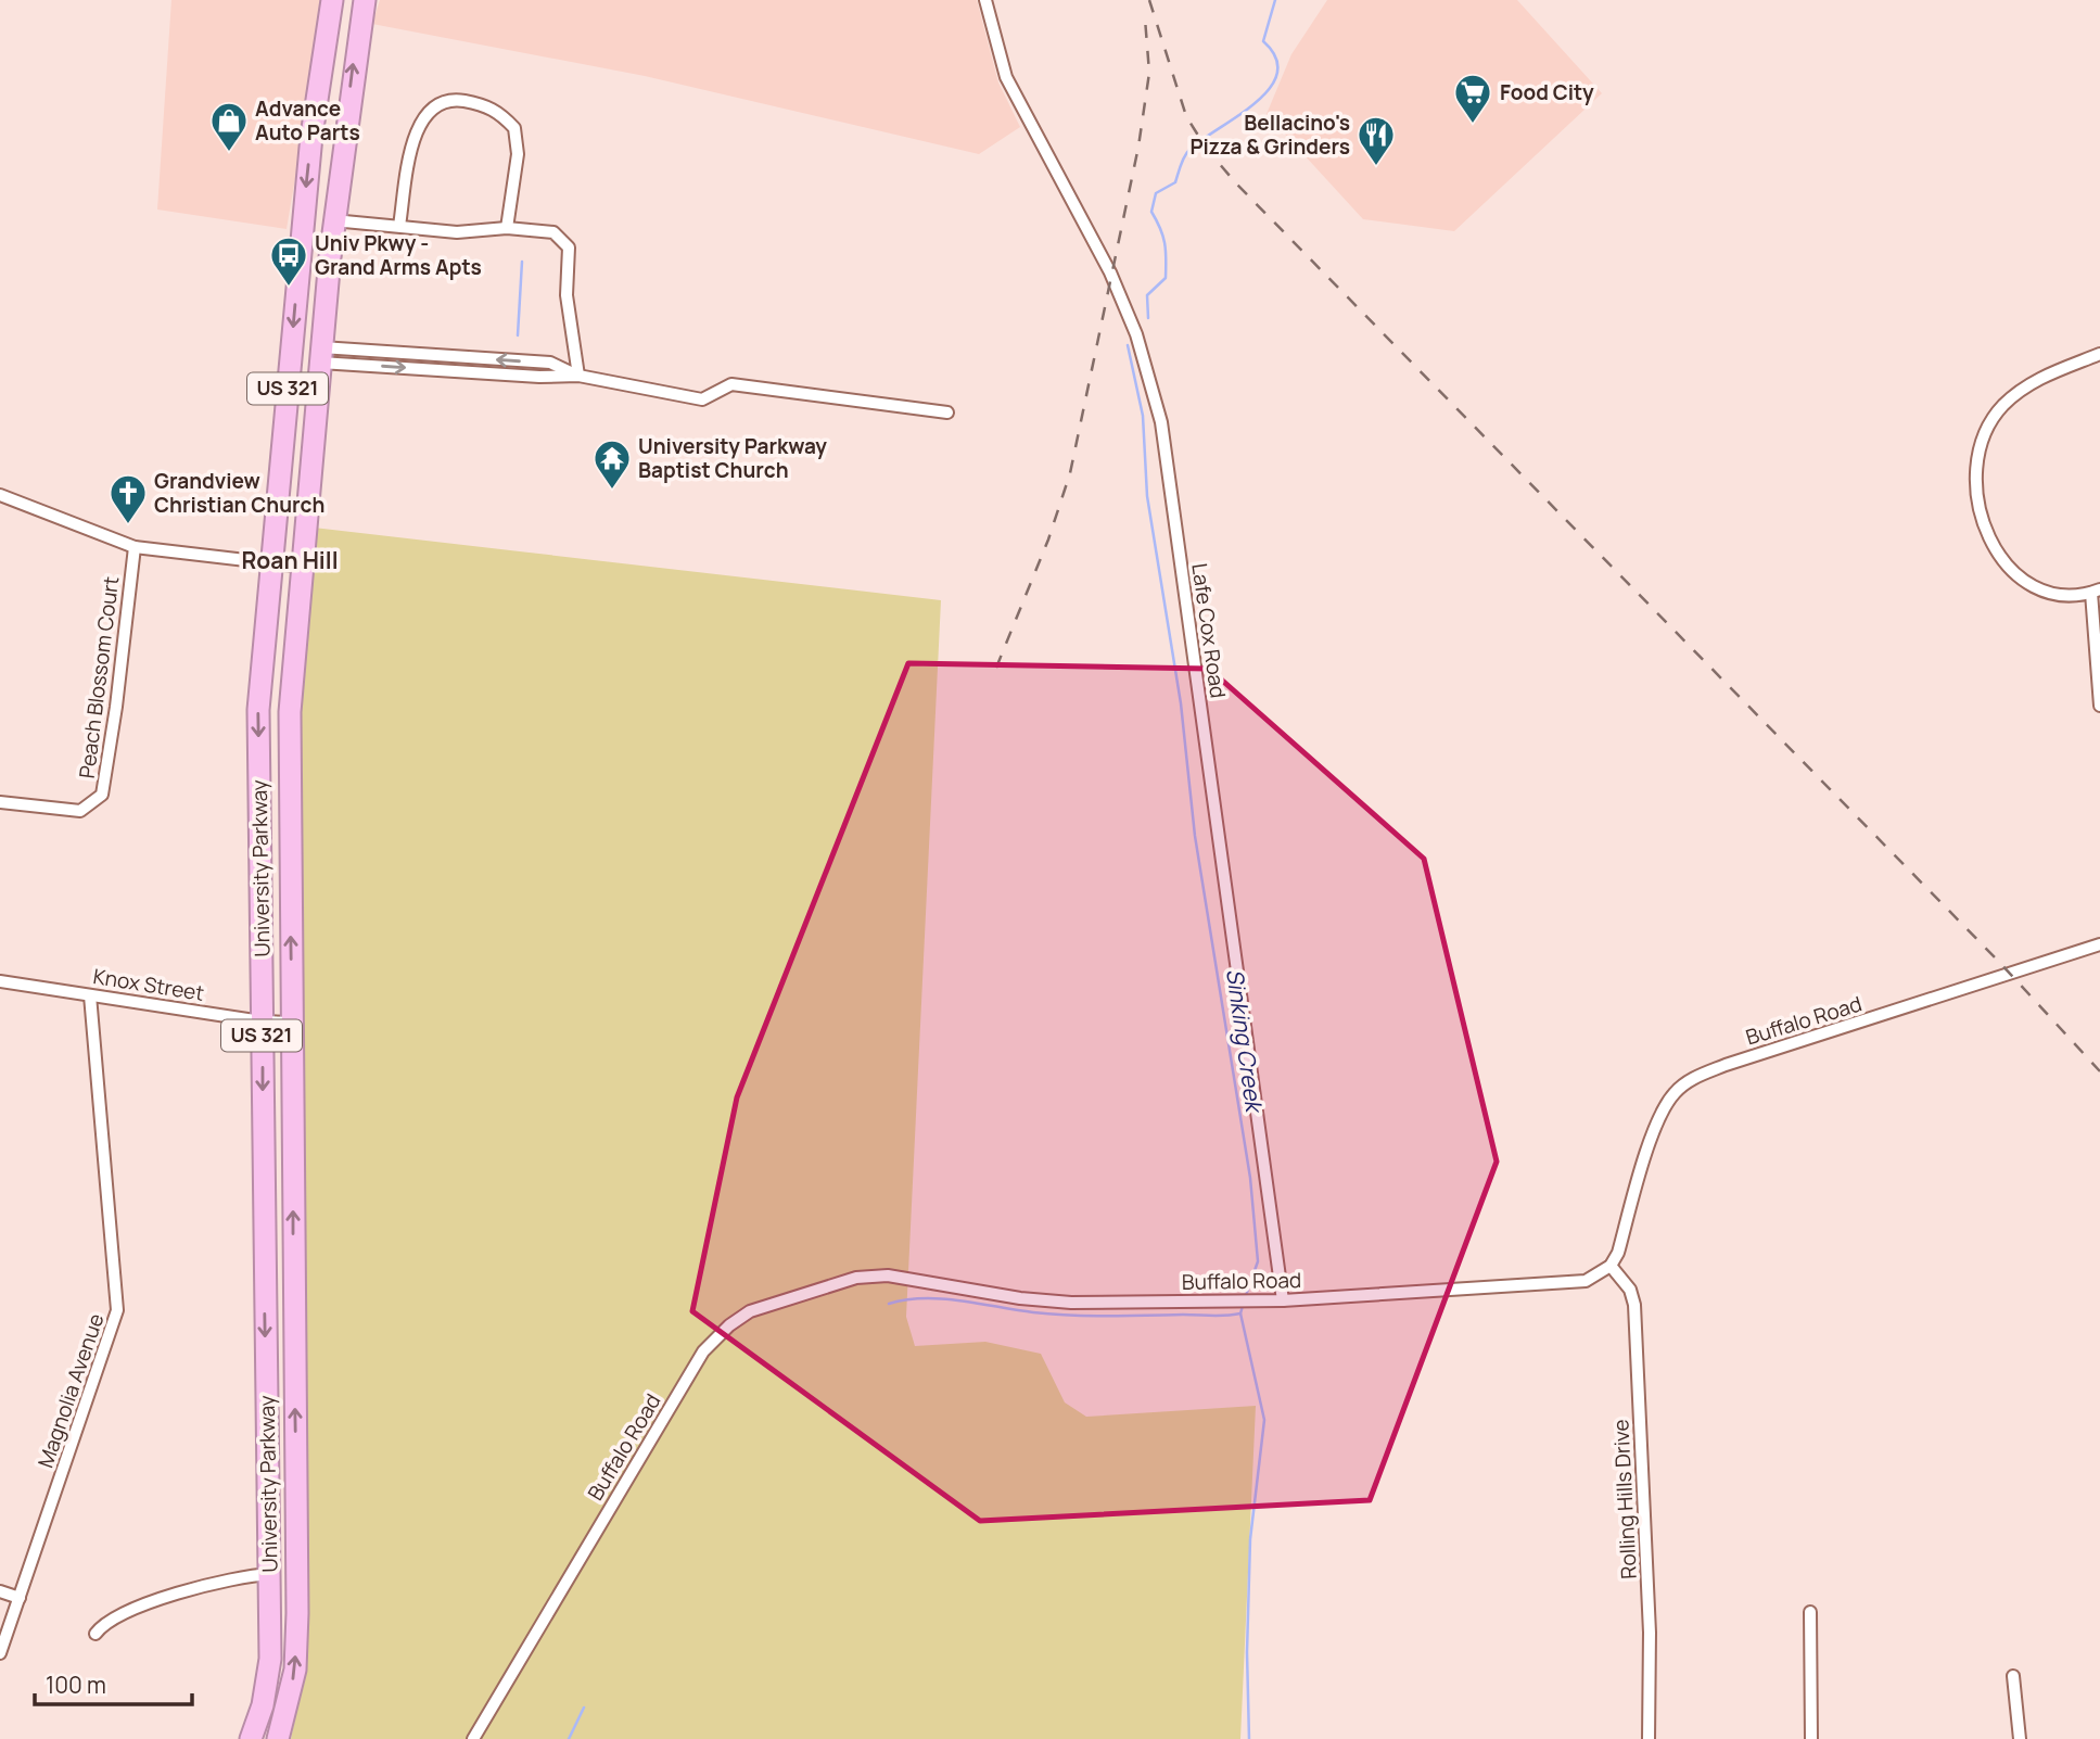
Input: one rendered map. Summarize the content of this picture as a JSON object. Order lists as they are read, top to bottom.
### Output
{
  "streets": {
    "highway": ["US 321", "University Parkway"],
    "street": [
      "Lafe Cox Road",
      "Peach Blossom Court",
      "Knox Street",
      "Buffalo Road",
      "Magnolia Avenue",
      "Rolling Hills Drive"
    ]
  },
  "crossings": [
    ["Lafe Cox Road", "Buffalo Road"],
    ["University Parkway", "Knox Street"],
    ["Knox Street", "Magnolia Avenue"],
    ["Buffalo Road", "Rolling Hills Drive"]
  ],
  "districts": ["Roan Hill"],
  "water": ["Sinking Creek"],
  "places": {
    "supermarket": ["Food City"],
    "shop": ["Advance Auto Parts"],
    "restaurant": ["Bellacino's Pizza & Grinders"],
    "bus stop": ["Univ Pkwy - Grand Arms Apts"],
    "temple": ["University Parkway Baptist Church"],
    "church": ["Grandview Christian Church"]
  },
  "scale_bar": "100 m"
}
